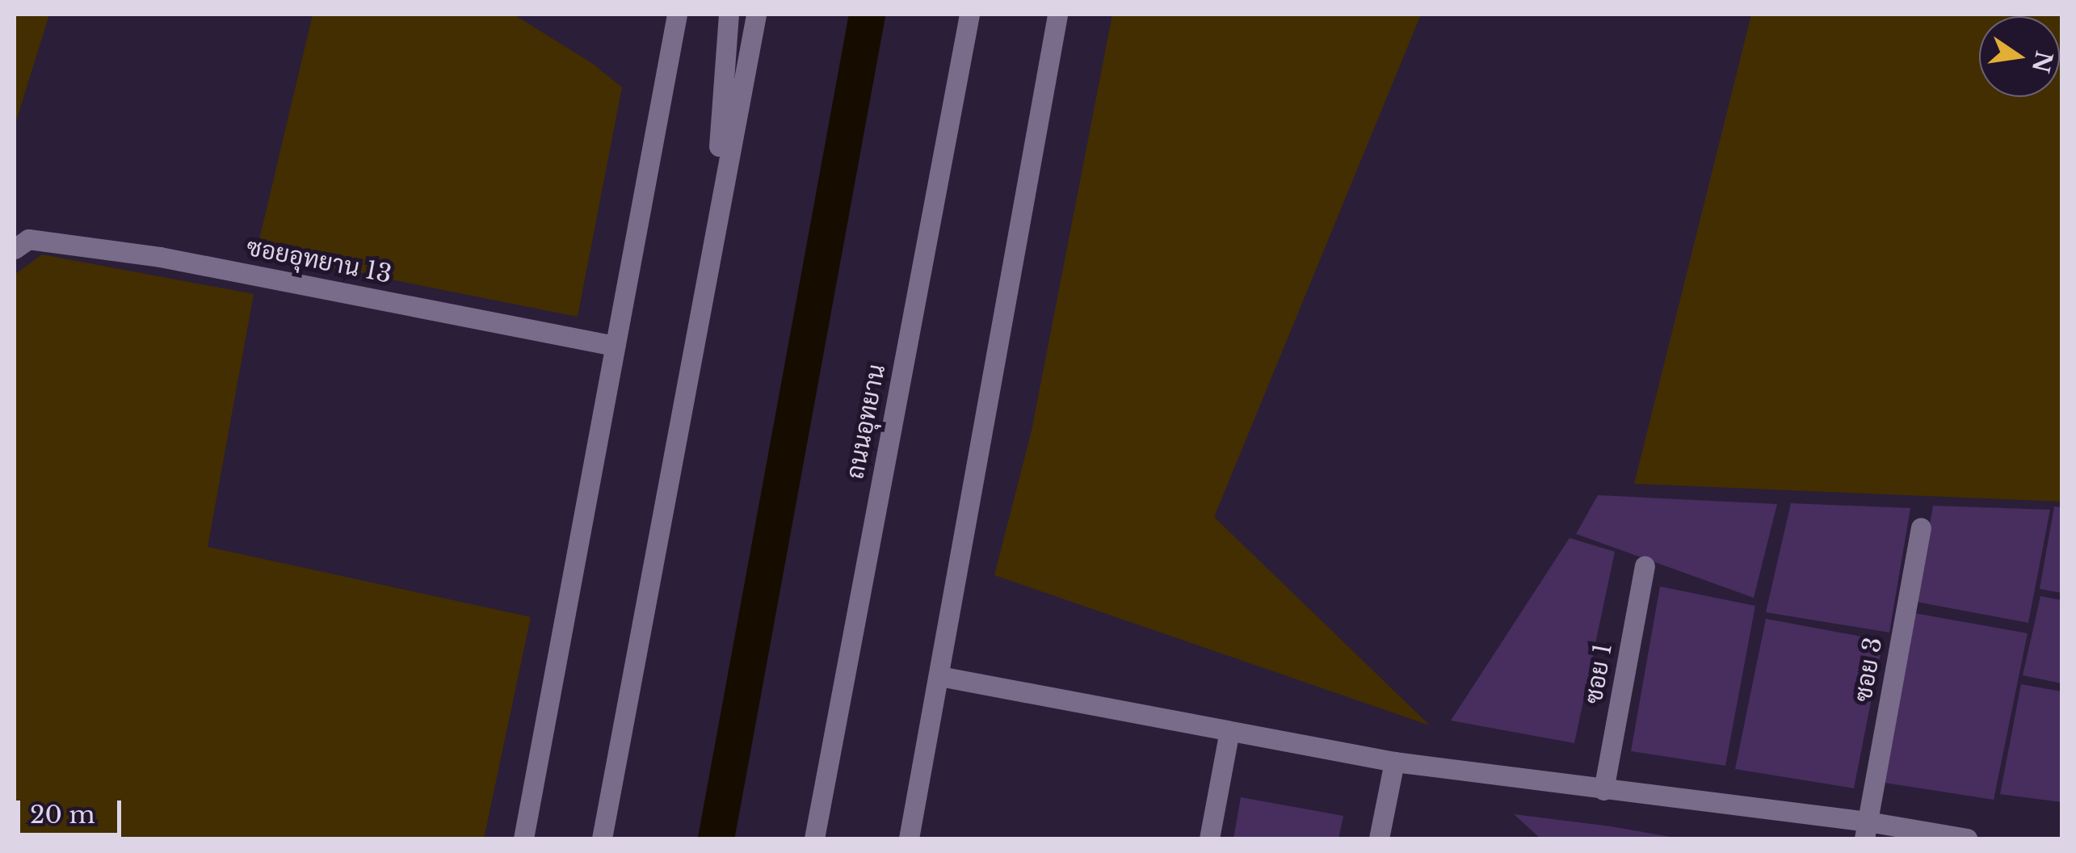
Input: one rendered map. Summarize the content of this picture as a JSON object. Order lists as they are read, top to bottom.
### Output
{
  "streets": {
    "street": [
      "ซอยอุทยาน 13",
      "ถนนอุทยาน",
      "ซอย 3",
      "ซอย 1"
    ]
  },
  "scale_bar": "20 m",
  "north": "right"
}
